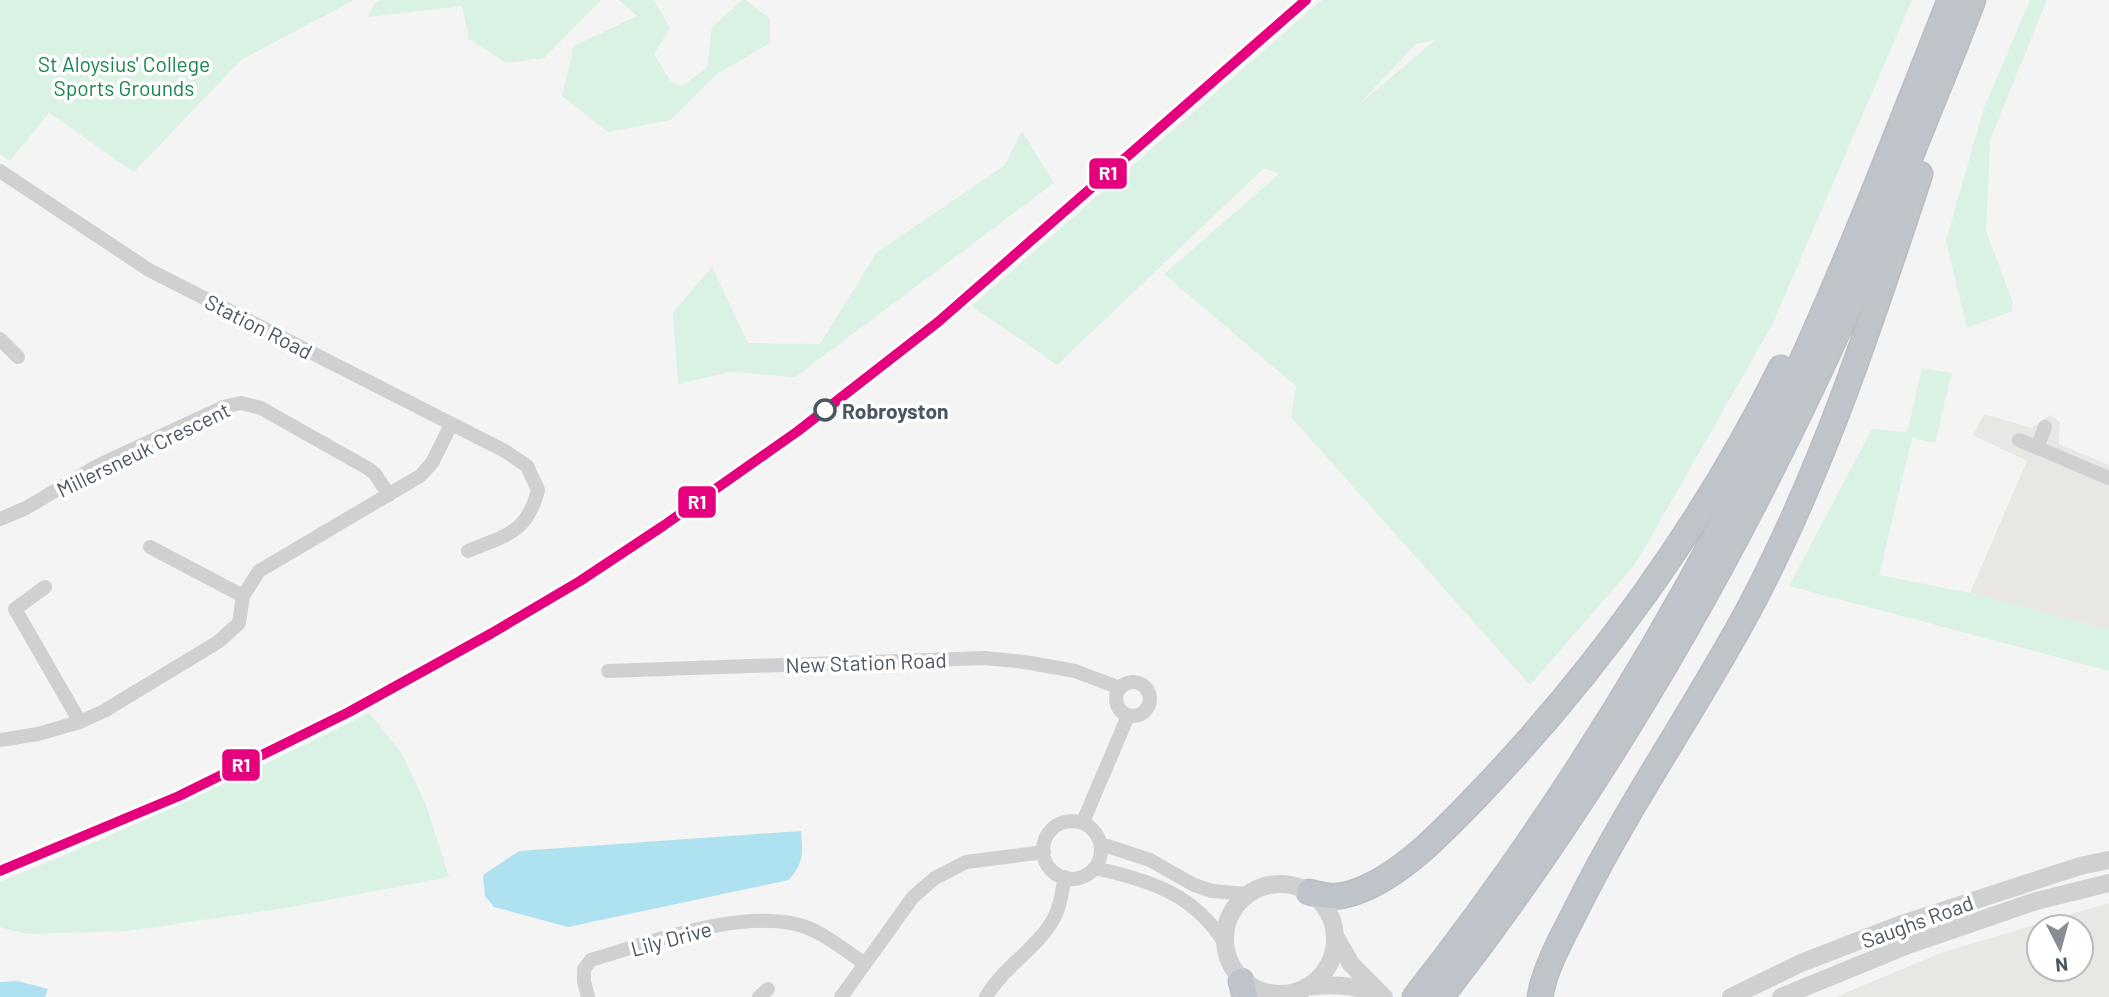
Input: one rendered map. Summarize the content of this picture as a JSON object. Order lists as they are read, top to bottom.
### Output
{
  "streets": {
    "street": [
      "Station Road",
      "Millersneuk Crescent",
      "New Station Road",
      "Saughs Road",
      "Lily Drive"
    ]
  },
  "parks": ["St Aloysius' College Sports Grounds"],
  "places": ["Robroyston"],
  "lines": ["transit line R1"],
  "north": "bottom"
}
